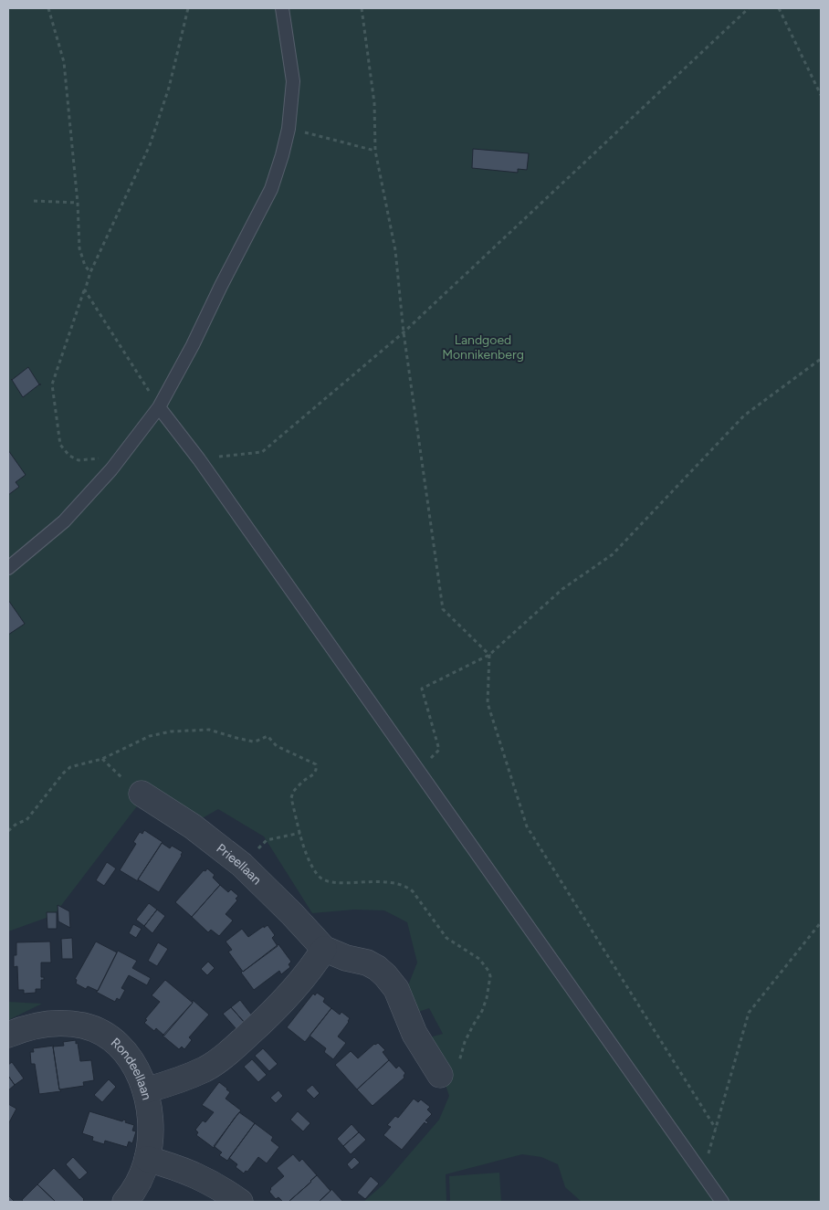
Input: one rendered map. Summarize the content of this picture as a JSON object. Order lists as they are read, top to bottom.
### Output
{
  "streets": {
    "street": ["Prieellaan", "Rondeellaan"]
  },
  "parks": ["Landgoed Monnikenberg"]
}
